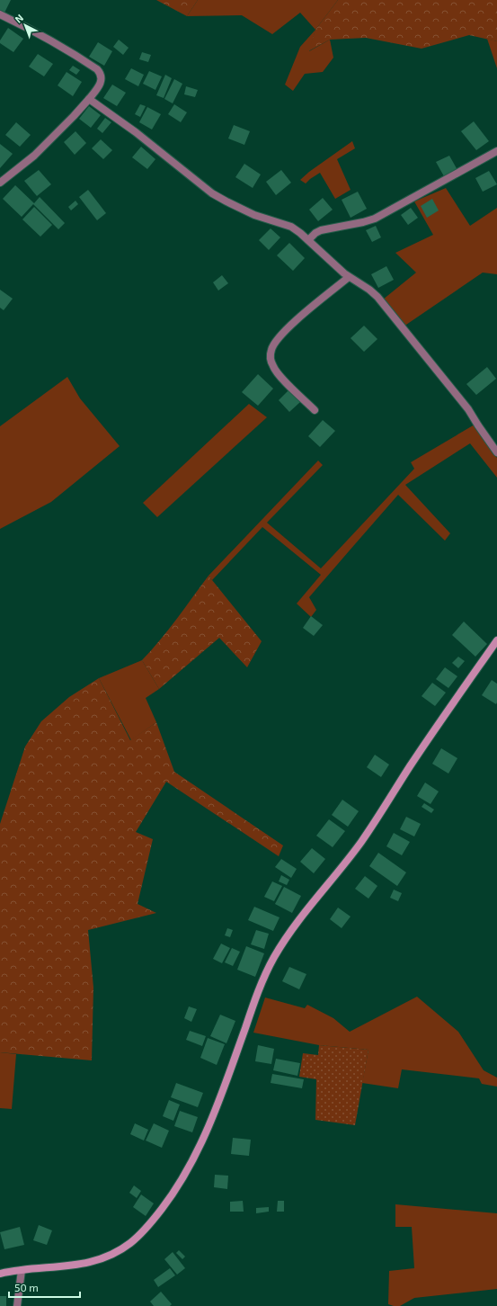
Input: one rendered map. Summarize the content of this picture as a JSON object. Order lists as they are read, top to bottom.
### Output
{
  "scale_bar": "50 m",
  "north": "top left"
}
